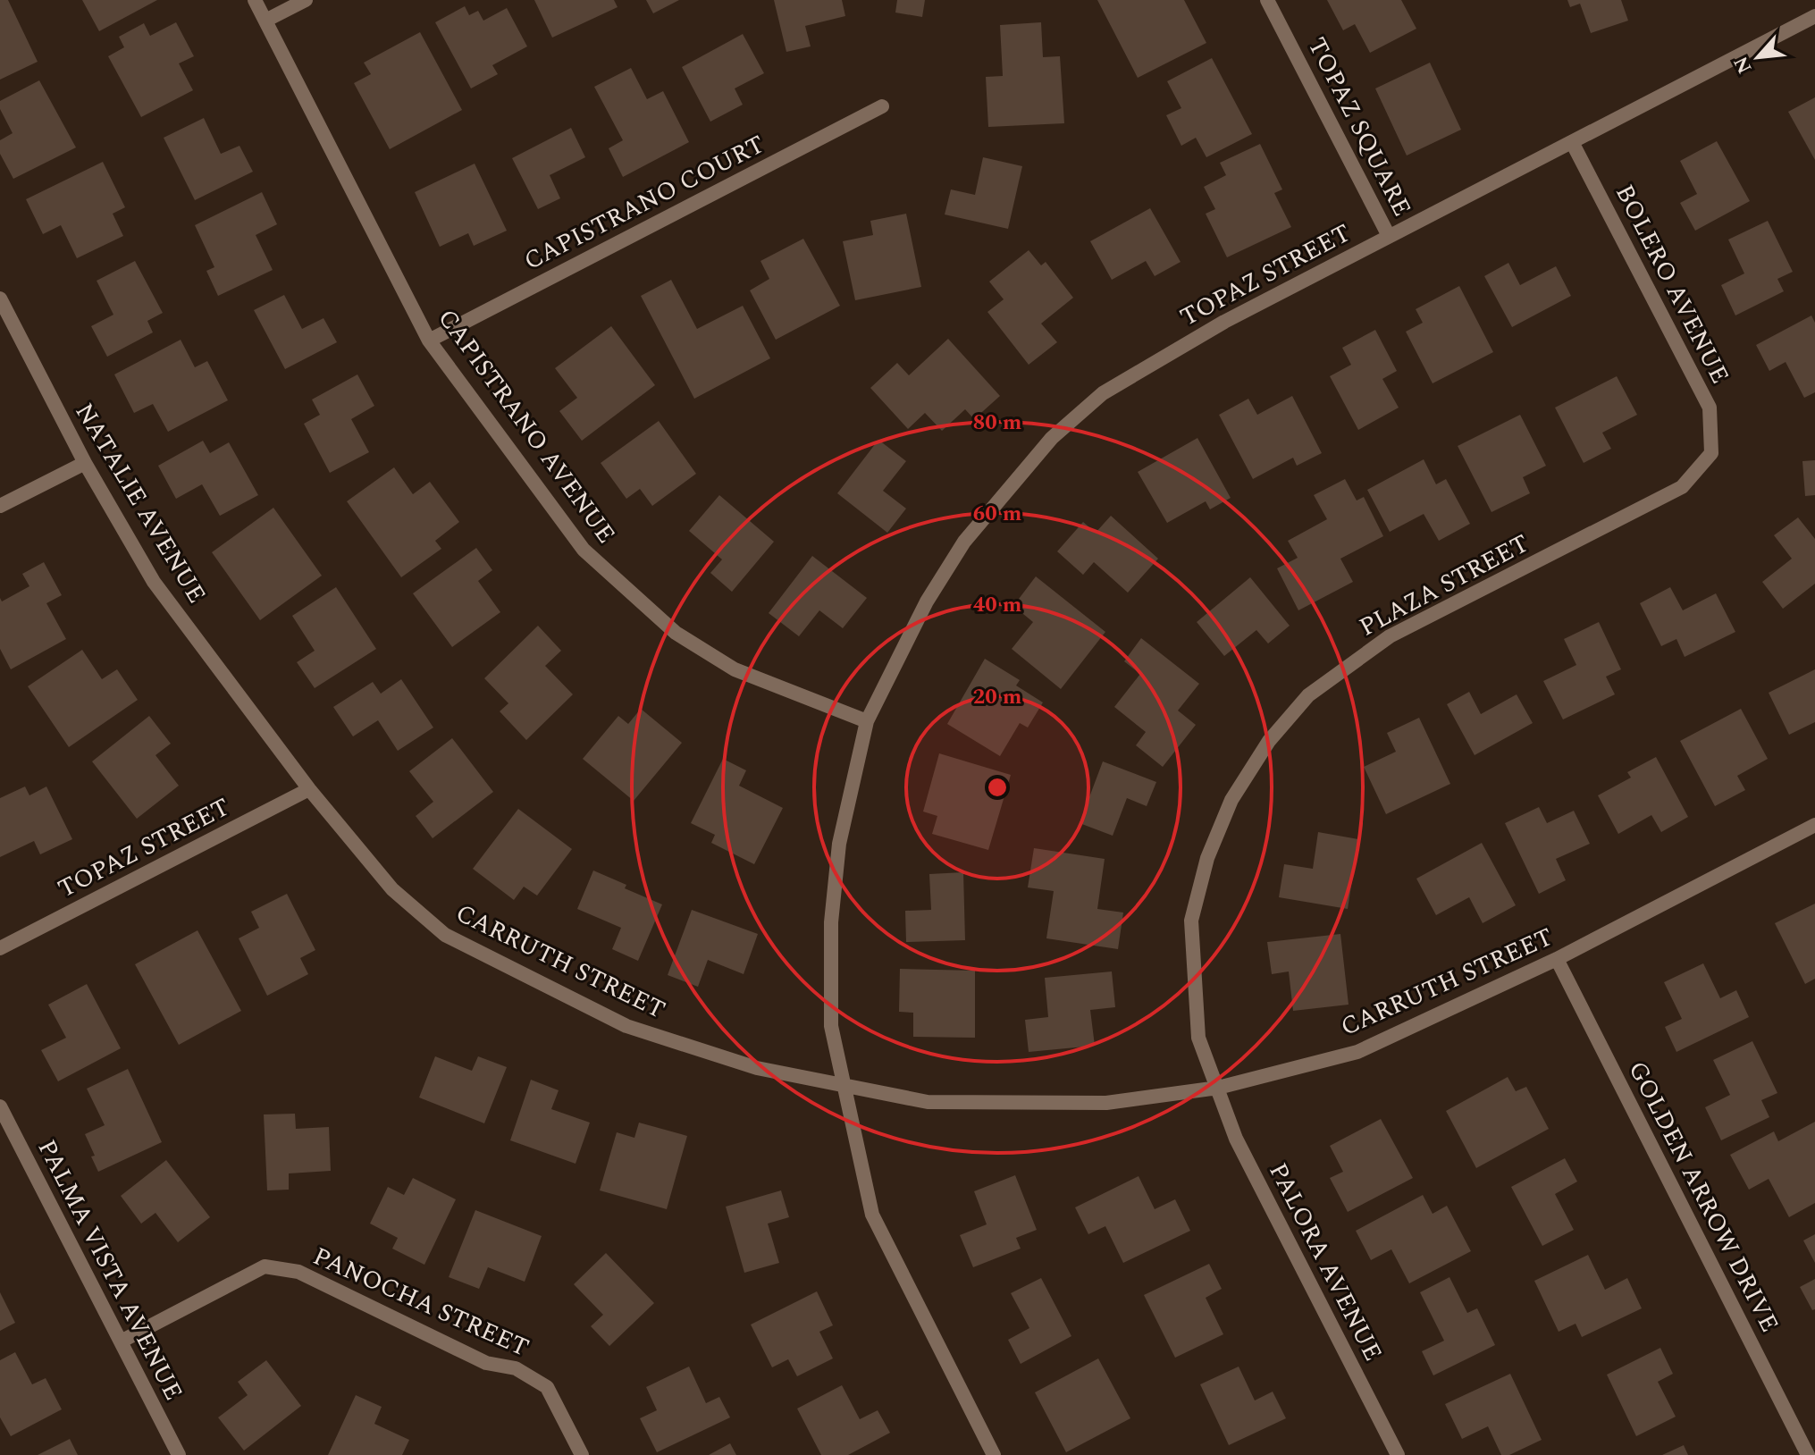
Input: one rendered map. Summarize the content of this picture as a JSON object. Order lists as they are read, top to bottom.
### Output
{
  "streets": {
    "street": [
      "TOPAZ SQUARE",
      "CAPISTRANO COURT",
      "TOPAZ STREET",
      "BOLERO AVENUE",
      "CAPISTRANO AVENUE",
      "NATALIE AVENUE",
      "PLAZA STREET",
      "CARRUTH STREET",
      "GOLDEN ARROW DRIVE",
      "PALORA AVENUE",
      "PALMA VISTA AVENUE",
      "PANOCHA STREET"
    ]
  },
  "crossings": [
    ["TOPAZ SQUARE", "TOPAZ STREET"],
    ["CAPISTRANO COURT", "CAPISTRANO AVENUE"],
    ["TOPAZ STREET", "BOLERO AVENUE"],
    ["TOPAZ STREET", "CAPISTRANO AVENUE"],
    ["TOPAZ STREET", "NATALIE AVENUE"],
    ["TOPAZ STREET", "CARRUTH STREET"],
    ["BOLERO AVENUE", "PLAZA STREET"],
    ["NATALIE AVENUE", "CARRUTH STREET"],
    ["PLAZA STREET", "CARRUTH STREET"],
    ["PLAZA STREET", "PALORA AVENUE"],
    ["CARRUTH STREET", "GOLDEN ARROW DRIVE"],
    ["CARRUTH STREET", "PALORA AVENUE"],
    ["PALMA VISTA AVENUE", "PANOCHA STREET"]
  ],
  "north": "bottom left",
  "rings": [
    "80 m",
    "60 m",
    "40 m",
    "20 m"
  ]
}
